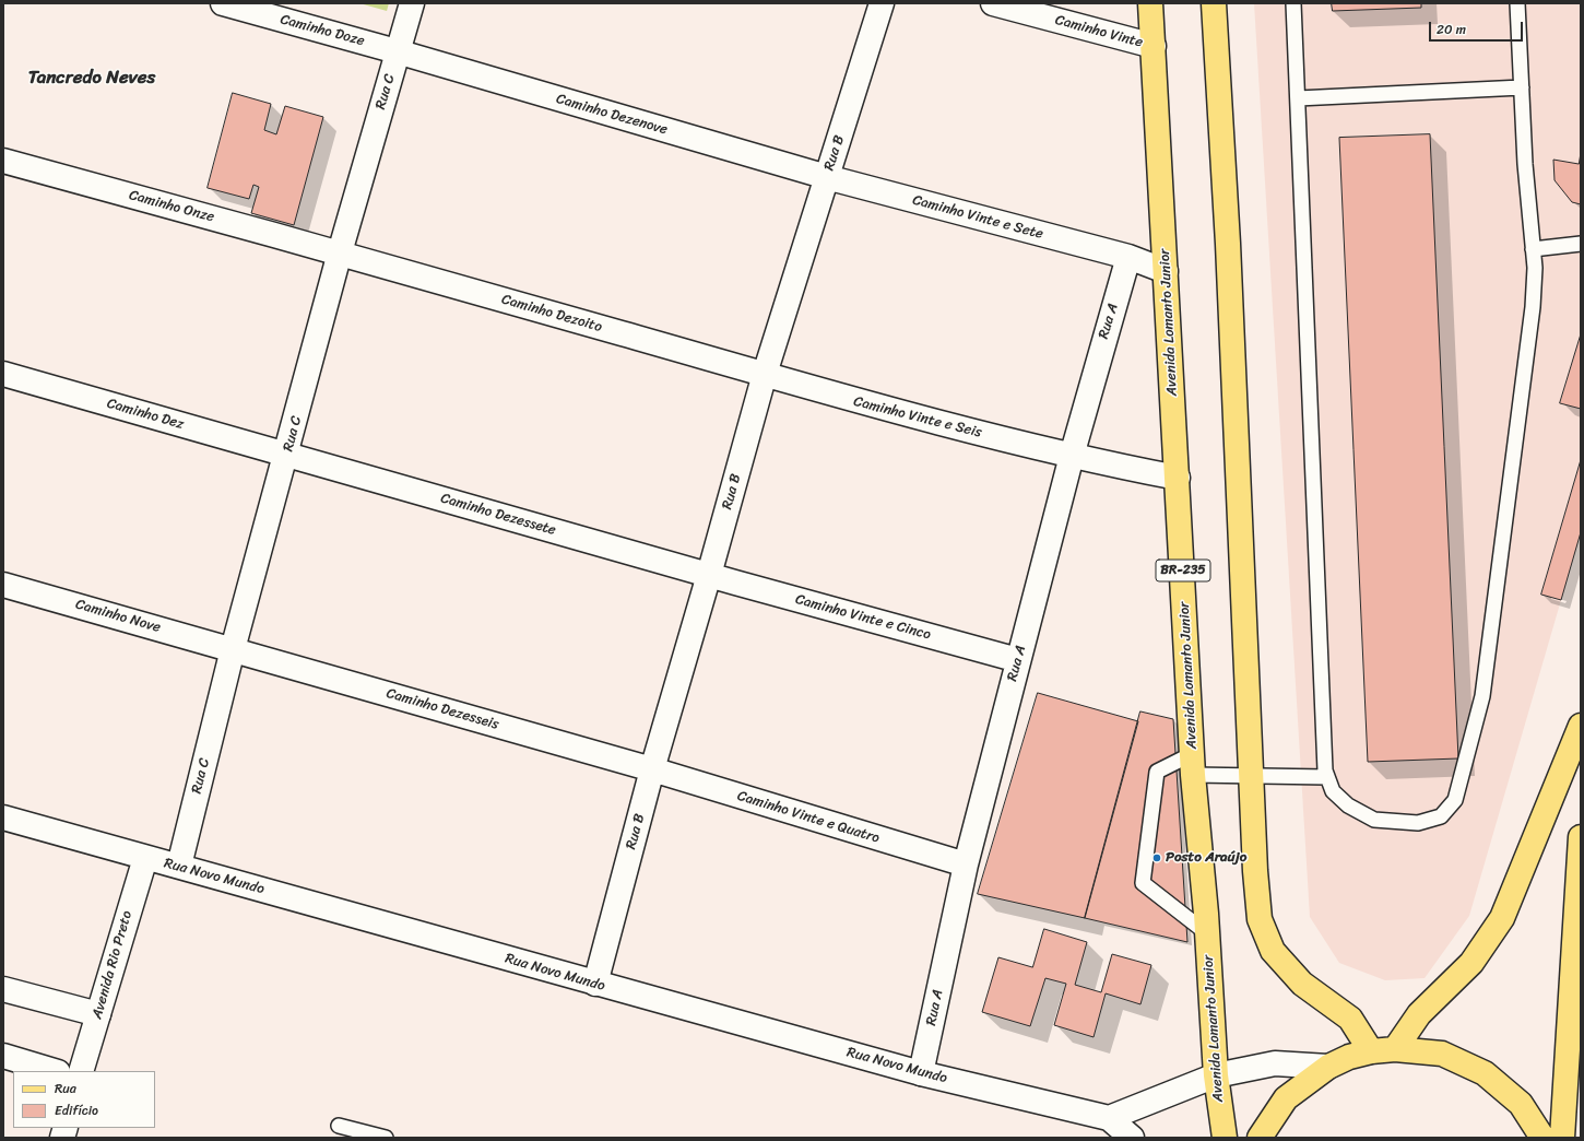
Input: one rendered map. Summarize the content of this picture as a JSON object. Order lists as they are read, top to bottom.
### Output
{
  "streets": {
    "main road": ["Avenida Lomanto Junior", "BR-235"],
    "street": [
      "Caminho Doze",
      "Caminho Vinte",
      "Rua C",
      "Caminho Dezenove",
      "Rua B",
      "Caminho Onze",
      "Caminho Vinte e Sete",
      "Caminho Dezoito",
      "Rua A",
      "Caminho Dez",
      "Caminho Vinte e Seis",
      "Caminho Dezessete",
      "Caminho Nove",
      "Caminho Vinte e Cinco",
      "Caminho Dezesseis",
      "Caminho Vinte e Quatro",
      "Rua Novo Mundo",
      "Avenida Rio Preto"
    ]
  },
  "crossings": [
    ["Caminho Doze", "Rua C"],
    ["Caminho Doze", "Caminho Dezenove"],
    ["Caminho Vinte", "Avenida Lomanto Junior"],
    ["Rua C", "Caminho Dezenove"],
    ["Rua C", "Caminho Onze"],
    ["Rua C", "Caminho Dezoito"],
    ["Rua C", "Caminho Dez"],
    ["Rua C", "Caminho Dezessete"],
    ["Rua C", "Caminho Nove"],
    ["Rua C", "Caminho Dezesseis"],
    ["Rua C", "Rua Novo Mundo"],
    ["Caminho Dezenove", "Rua B"],
    ["Caminho Dezenove", "Caminho Vinte e Sete"],
    ["Rua B", "Caminho Vinte e Sete"],
    ["Rua B", "Caminho Dezoito"],
    ["Rua B", "Caminho Vinte e Seis"],
    ["Rua B", "Caminho Dezessete"],
    ["Rua B", "Caminho Vinte e Cinco"],
    ["Rua B", "Caminho Dezesseis"],
    ["Rua B", "Caminho Vinte e Quatro"],
    ["Rua B", "Rua Novo Mundo"],
    ["Caminho Onze", "Caminho Dezoito"],
    ["Caminho Vinte e Sete", "Rua A"],
    ["Caminho Vinte e Sete", "Avenida Lomanto Junior"],
    ["Caminho Dezoito", "Caminho Vinte e Seis"],
    ["Rua A", "Caminho Vinte e Seis"],
    ["Rua A", "Caminho Vinte e Cinco"],
    ["Rua A", "Caminho Vinte e Quatro"],
    ["Rua A", "Rua Novo Mundo"],
    ["Avenida Lomanto Junior", "Caminho Vinte e Seis"],
    ["Caminho Dez", "Caminho Dezessete"],
    ["Caminho Dezessete", "Caminho Vinte e Cinco"],
    ["Caminho Nove", "Caminho Dezesseis"],
    ["Caminho Dezesseis", "Caminho Vinte e Quatro"],
    ["Rua Novo Mundo", "Avenida Rio Preto"]
  ],
  "districts": ["Tancredo Neves"],
  "places": ["Posto Araújo"],
  "legend": ["Rua", "Edifício"],
  "scale_bar": "20 m"
}
